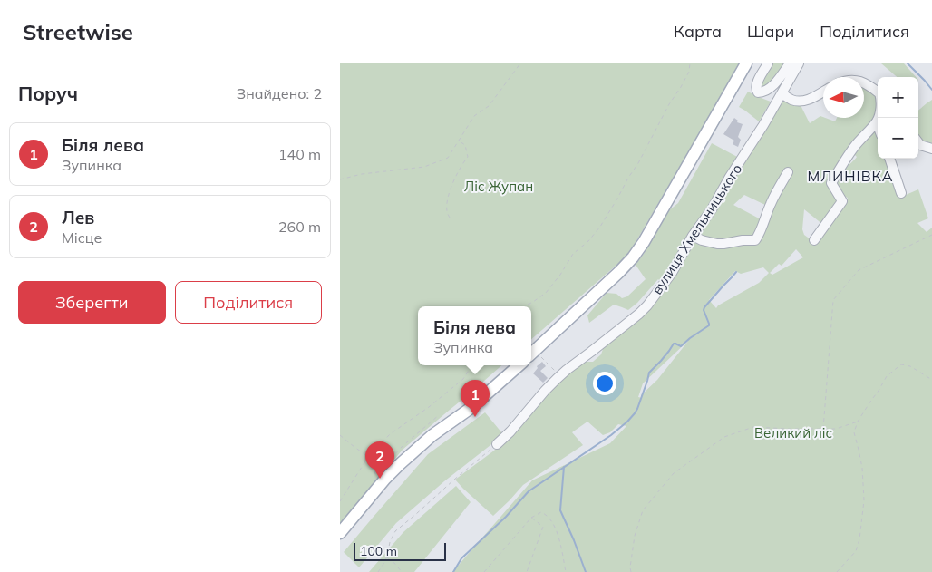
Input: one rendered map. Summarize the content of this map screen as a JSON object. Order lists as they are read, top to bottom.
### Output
{
  "streets": {
    "street": ["вулиця Хмельницького"]
  },
  "districts": ["МЛИНІВКА"],
  "parks": ["Ліс Жупан", "Великий ліс"],
  "scale_bar": "100 m",
  "north": "left",
  "page": {
    "header": "Streetwise",
    "nav": ["Карта", "Шари", "Поділитися"],
    "heading": ["Поруч", "Знайдено: 2"],
    "map_buttons": ["+", "−"],
    "list": [
      {
        "mark": "1",
        "name": "Бiля лева",
        "note": "Зупинка",
        "value": "140 m"
      },
      {
        "mark": "2",
        "name": "Лев",
        "note": "Місце",
        "value": "260 m"
      }
    ],
    "buttons": ["Зберегти", "Поділитися"],
    "popup": ["Бiля лева", "Зупинка"],
    "pins": ["1", "2"],
    "scale": "100 m"
  }
}
